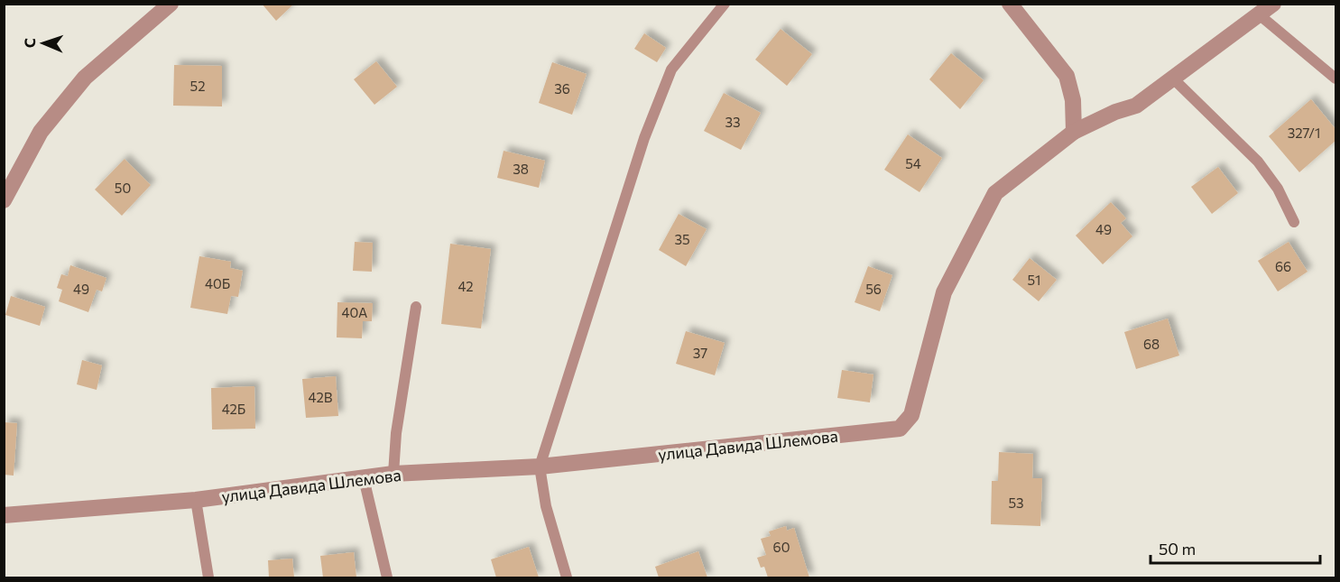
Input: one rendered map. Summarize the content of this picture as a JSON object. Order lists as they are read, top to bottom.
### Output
{
  "streets": {
    "street": ["улица Давида Шлемова"]
  },
  "house_numbers": [
    "52",
    "36",
    "33",
    "327/1",
    "54",
    "38",
    "50",
    "49",
    "35",
    "66",
    "51",
    "40Б",
    "42",
    "49",
    "56",
    "40А",
    "68",
    "37",
    "42В",
    "42Б",
    "53",
    "60"
  ],
  "scale_bar": "50 m",
  "north": "left"
}
